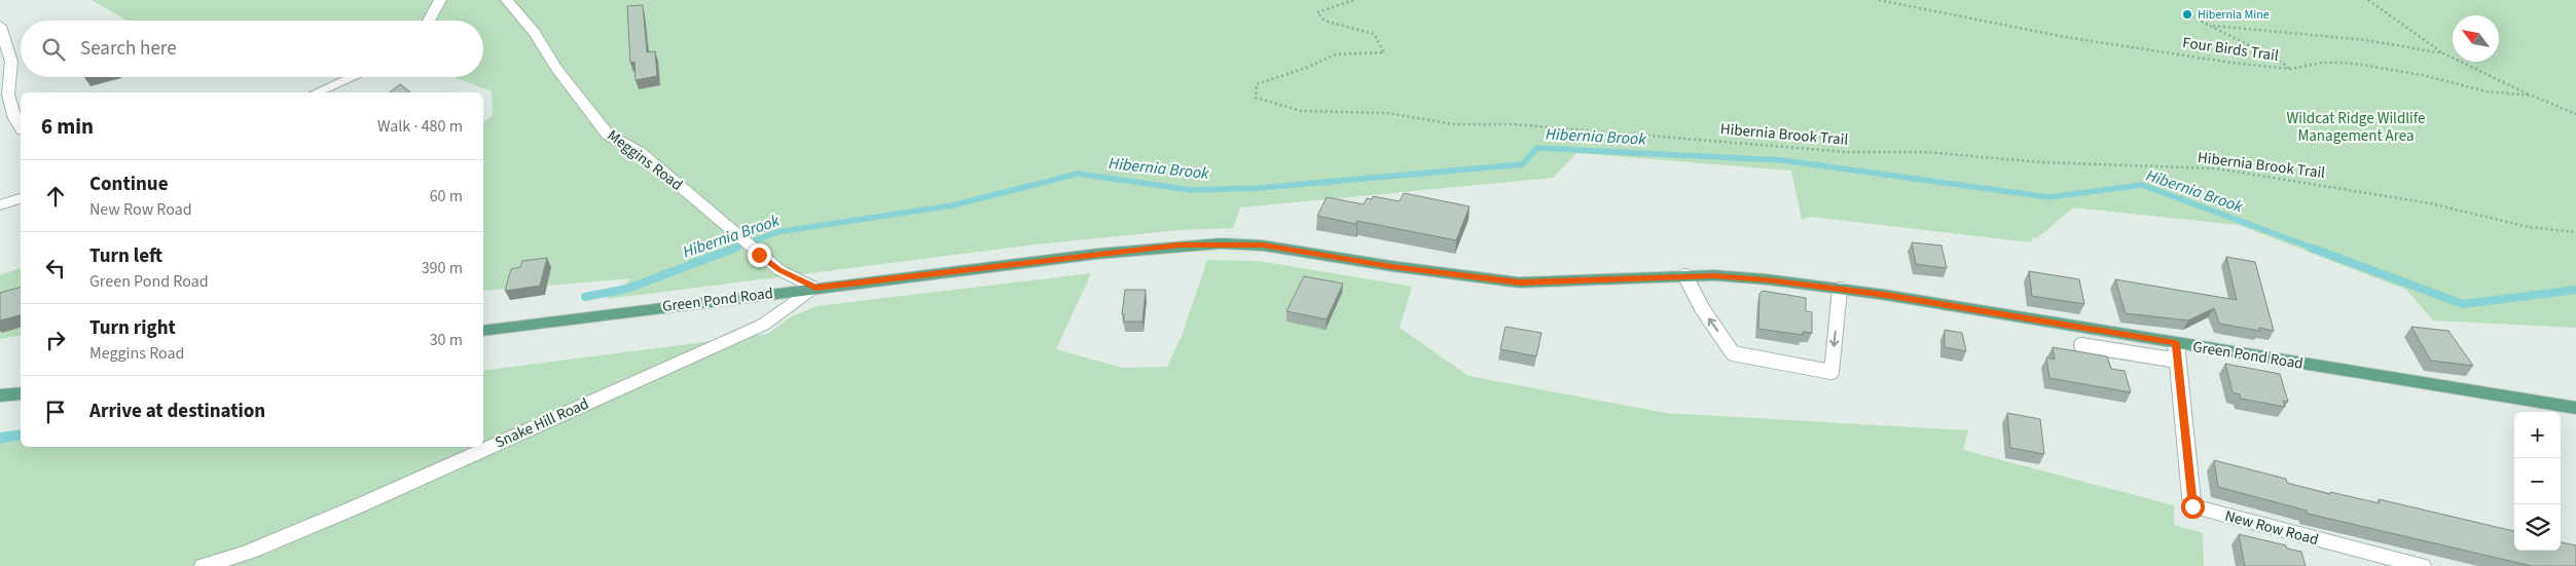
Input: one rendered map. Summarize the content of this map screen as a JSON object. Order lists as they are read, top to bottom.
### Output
{
  "streets": {
    "main road": ["Green Pond Road"],
    "street": ["Meggins Road", "Snake Hill Road", "New Row Road"],
    "path": ["Four Birds Trail", "Hibernia Brook Trail"]
  },
  "crossings": [
    ["Meggins Road", "Green Pond Road"],
    ["Meggins Road", "Snake Hill Road"],
    ["Green Pond Road", "Snake Hill Road"],
    ["Green Pond Road", "New Row Road"]
  ],
  "water": ["Hibernia Brook"],
  "parks": ["Wildcat Ridge Wildlife Management Area"],
  "places": ["Hibernia Mine"],
  "north": "top left",
  "page": {
    "search": "Search here",
    "heading": ["6 min", "Walk · 480 m"],
    "list": [
      ["Continue", "New Row Road", "60 m"],
      ["Turn left", "Green Pond Road", "390 m"],
      ["Turn right", "Meggins Road", "30 m"],
      "Arrive at destination"
    ],
    "map_buttons": ["+", "−"]
  }
}
